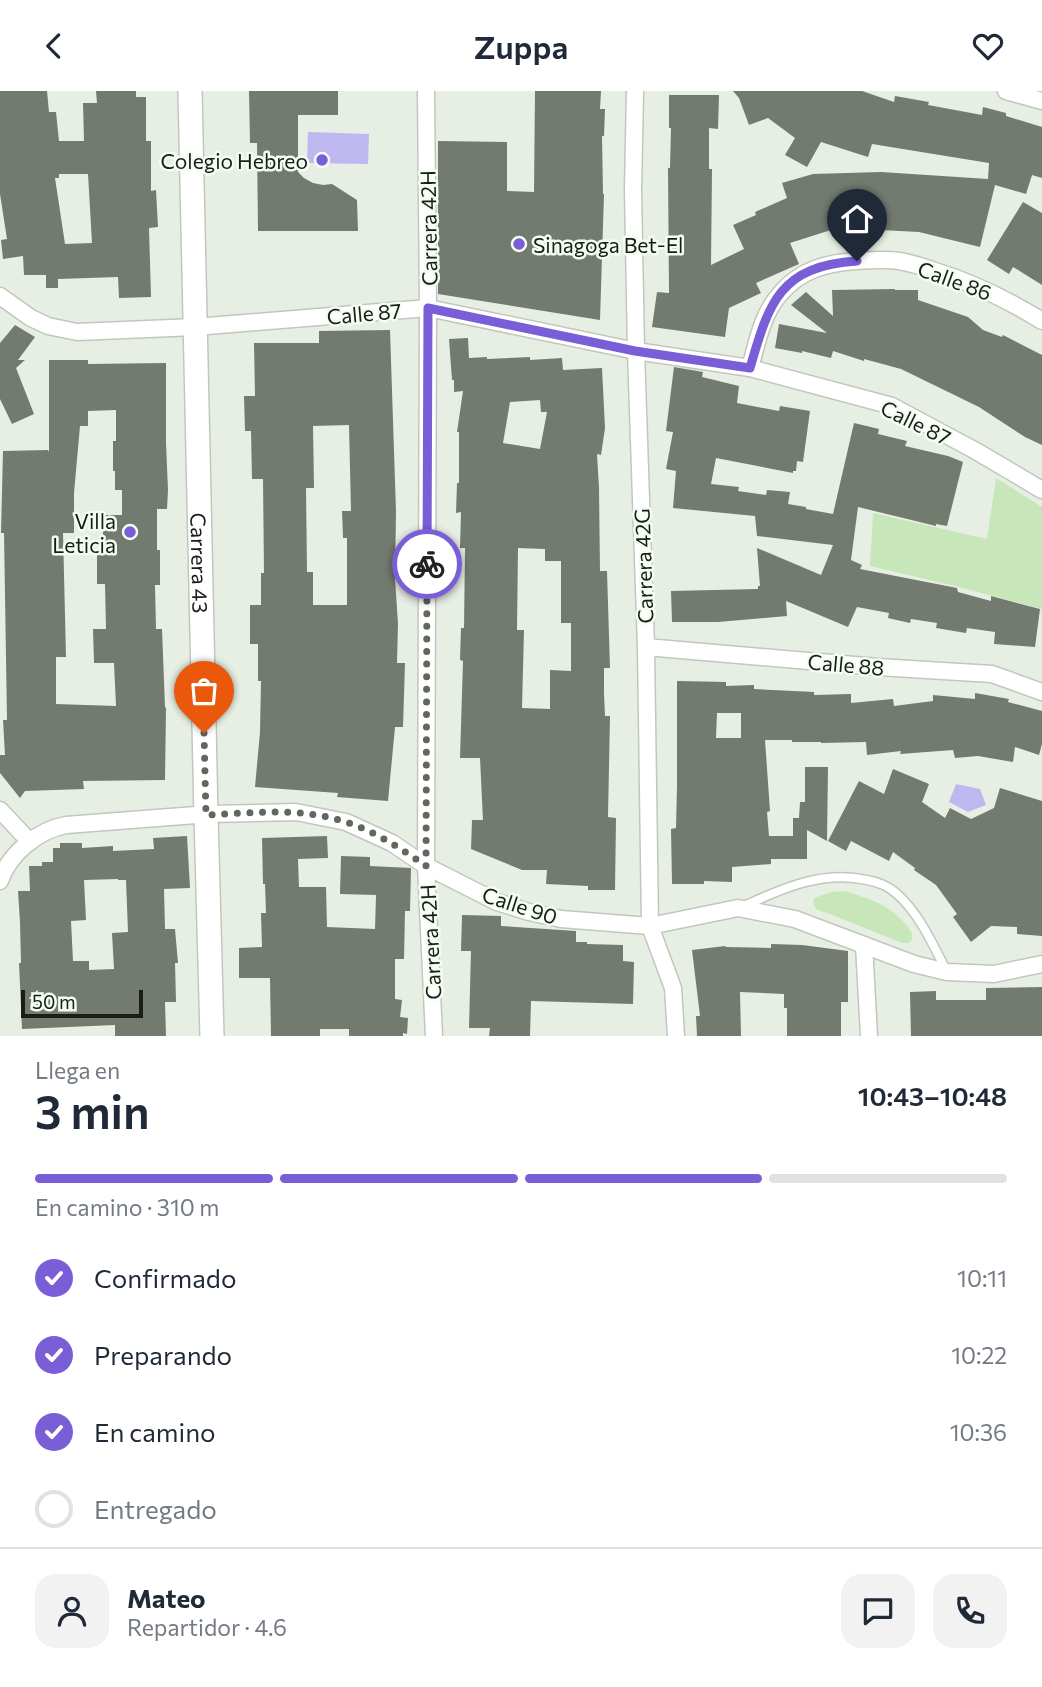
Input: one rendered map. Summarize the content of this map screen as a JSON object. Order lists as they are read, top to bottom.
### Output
{
  "streets": {
    "street": [
      "Carrera 42H",
      "Calle 86",
      "Calle 87",
      "Carrera 43",
      "Carrera 42G",
      "Calle 88",
      "Calle 90"
    ]
  },
  "crossings": [
    ["Carrera 42H", "Calle 87"],
    ["Carrera 42H", "Calle 90"],
    ["Calle 86", "Calle 87"],
    ["Calle 87", "Carrera 43"],
    ["Calle 87", "Carrera 42G"],
    ["Carrera 43", "Calle 90"],
    ["Carrera 42G", "Calle 88"],
    ["Carrera 42G", "Calle 90"]
  ],
  "places": ["Colegio Hebreo", "Sinagoga Bet-El", "Villa Leticia"],
  "scale_bar": "50 m",
  "page": {
    "header": "Zuppa",
    "scale": "50 m",
    "heading": ["3 min", "Llega en", "10:43–10:48"],
    "panel": ["Mateo", "Repartidor · 4.6"],
    "bar": "En camino · 310 m",
    "list": [
      ["Confirmado", "10:11"],
      ["Preparando", "10:22"],
      ["En camino", "10:36"],
      "Entregado"
    ]
  }
}
